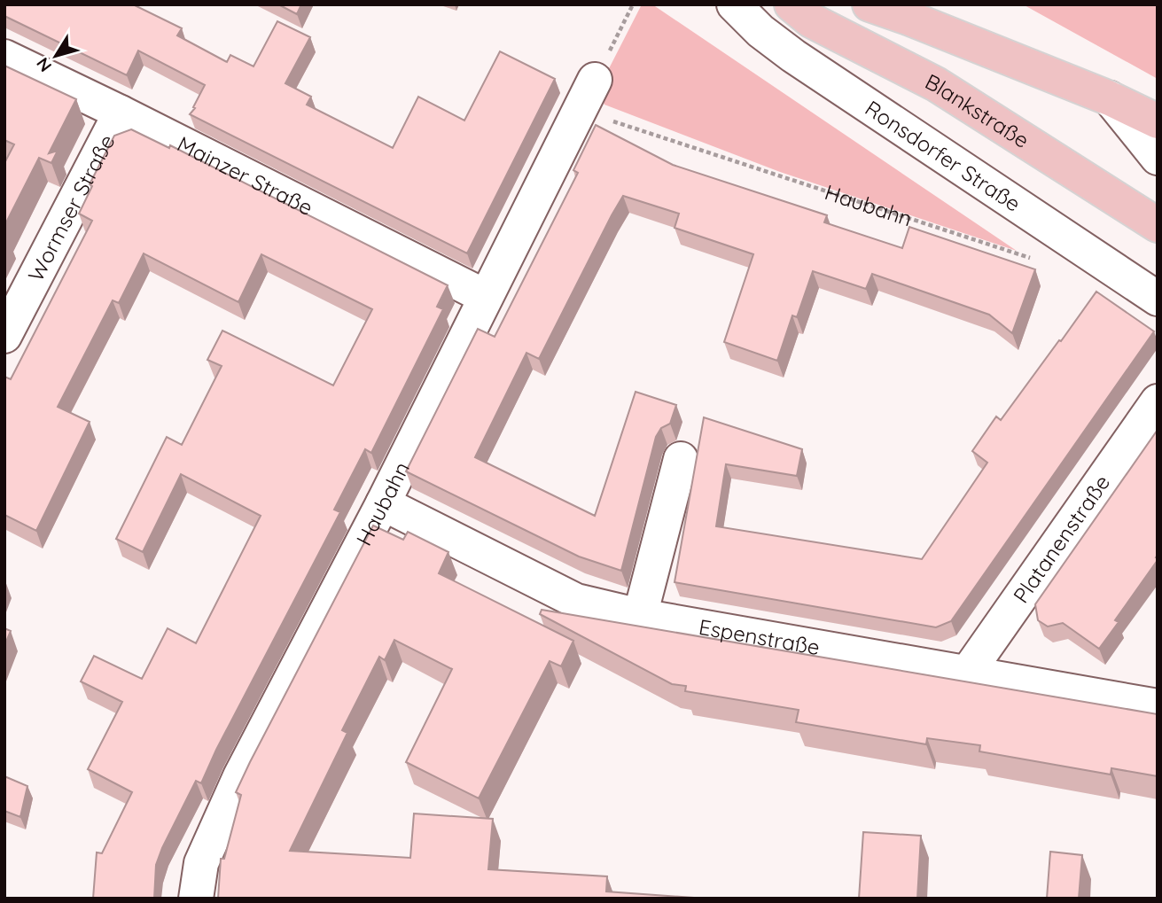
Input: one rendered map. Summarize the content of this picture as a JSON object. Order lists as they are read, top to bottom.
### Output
{
  "streets": {
    "main road": ["Blankstraße"],
    "street": [
      "Ronsdorfer Straße",
      "Mainzer Straße",
      "Haubahn",
      "Wormser Straße",
      "Platanenstraße",
      "Espenstraße"
    ]
  },
  "crossings": [
    ["Mainzer Straße", "Haubahn"],
    ["Mainzer Straße", "Wormser Straße"],
    ["Haubahn", "Espenstraße"],
    ["Platanenstraße", "Espenstraße"]
  ],
  "north": "bottom left"
}
